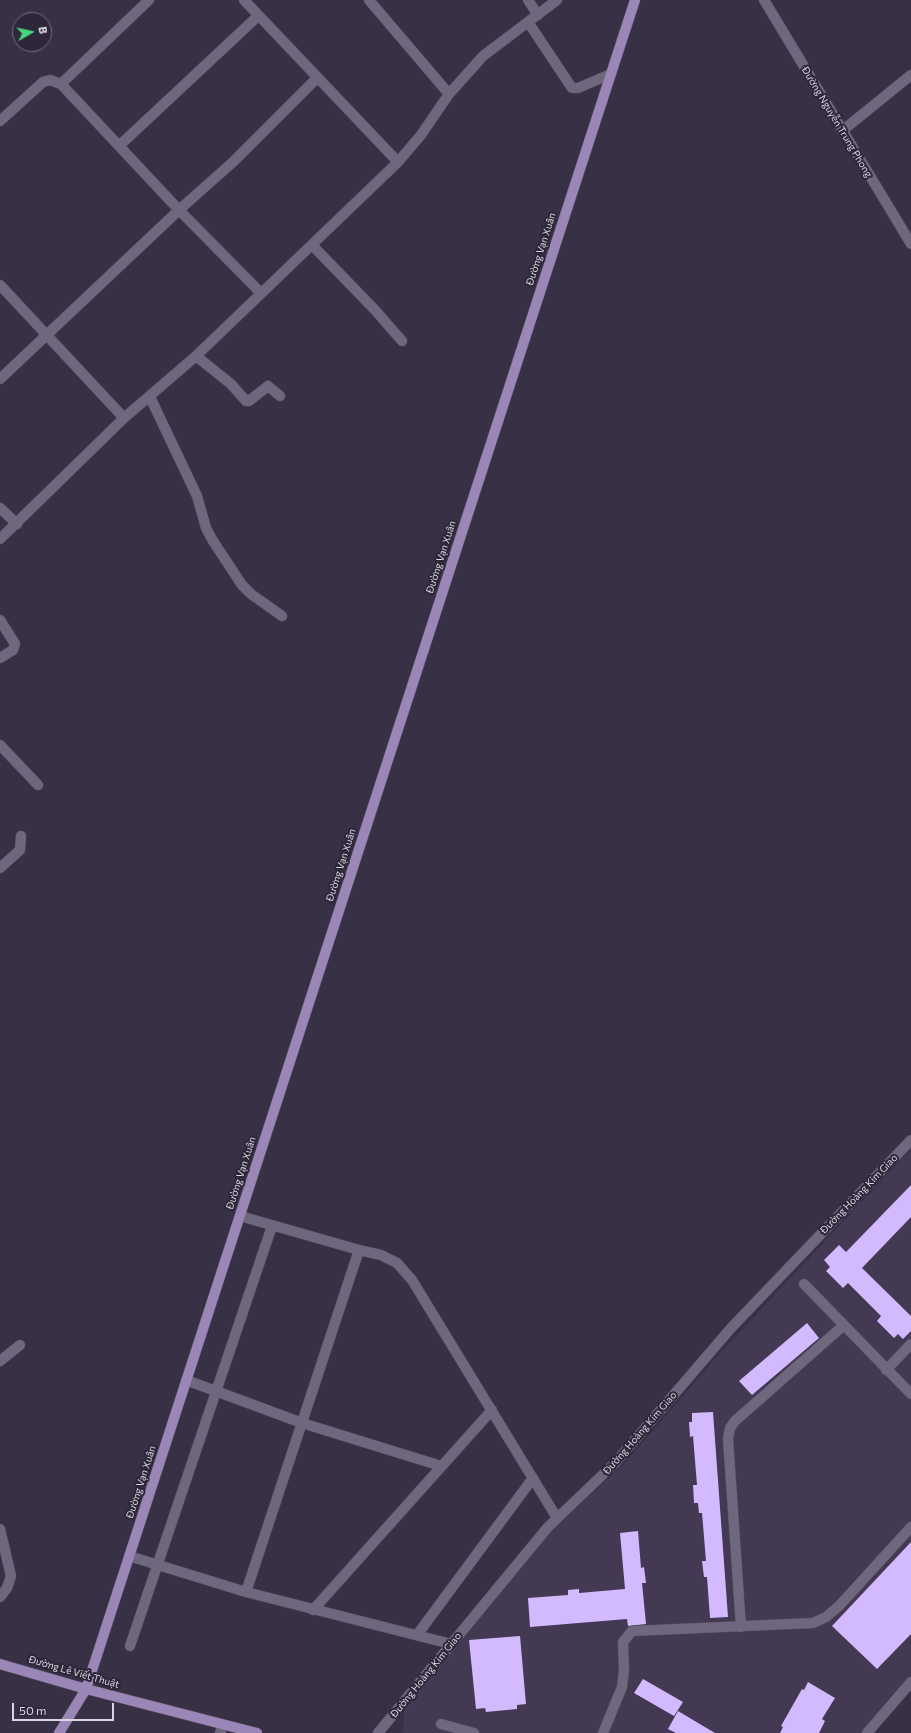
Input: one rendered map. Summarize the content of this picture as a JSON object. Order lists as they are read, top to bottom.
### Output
{
  "streets": {
    "main road": ["Đường Vạn Xuân", "Đường Lê Viết Thuật"],
    "street": ["Đường Nguyễn Trung Phong", "Đường Hoàng Kim Giao"]
  },
  "crossings": [
    ["Đường Vạn Xuân", "Đường Lê Viết Thuật"]
  ],
  "scale_bar": "50 m",
  "north": "right"
}
